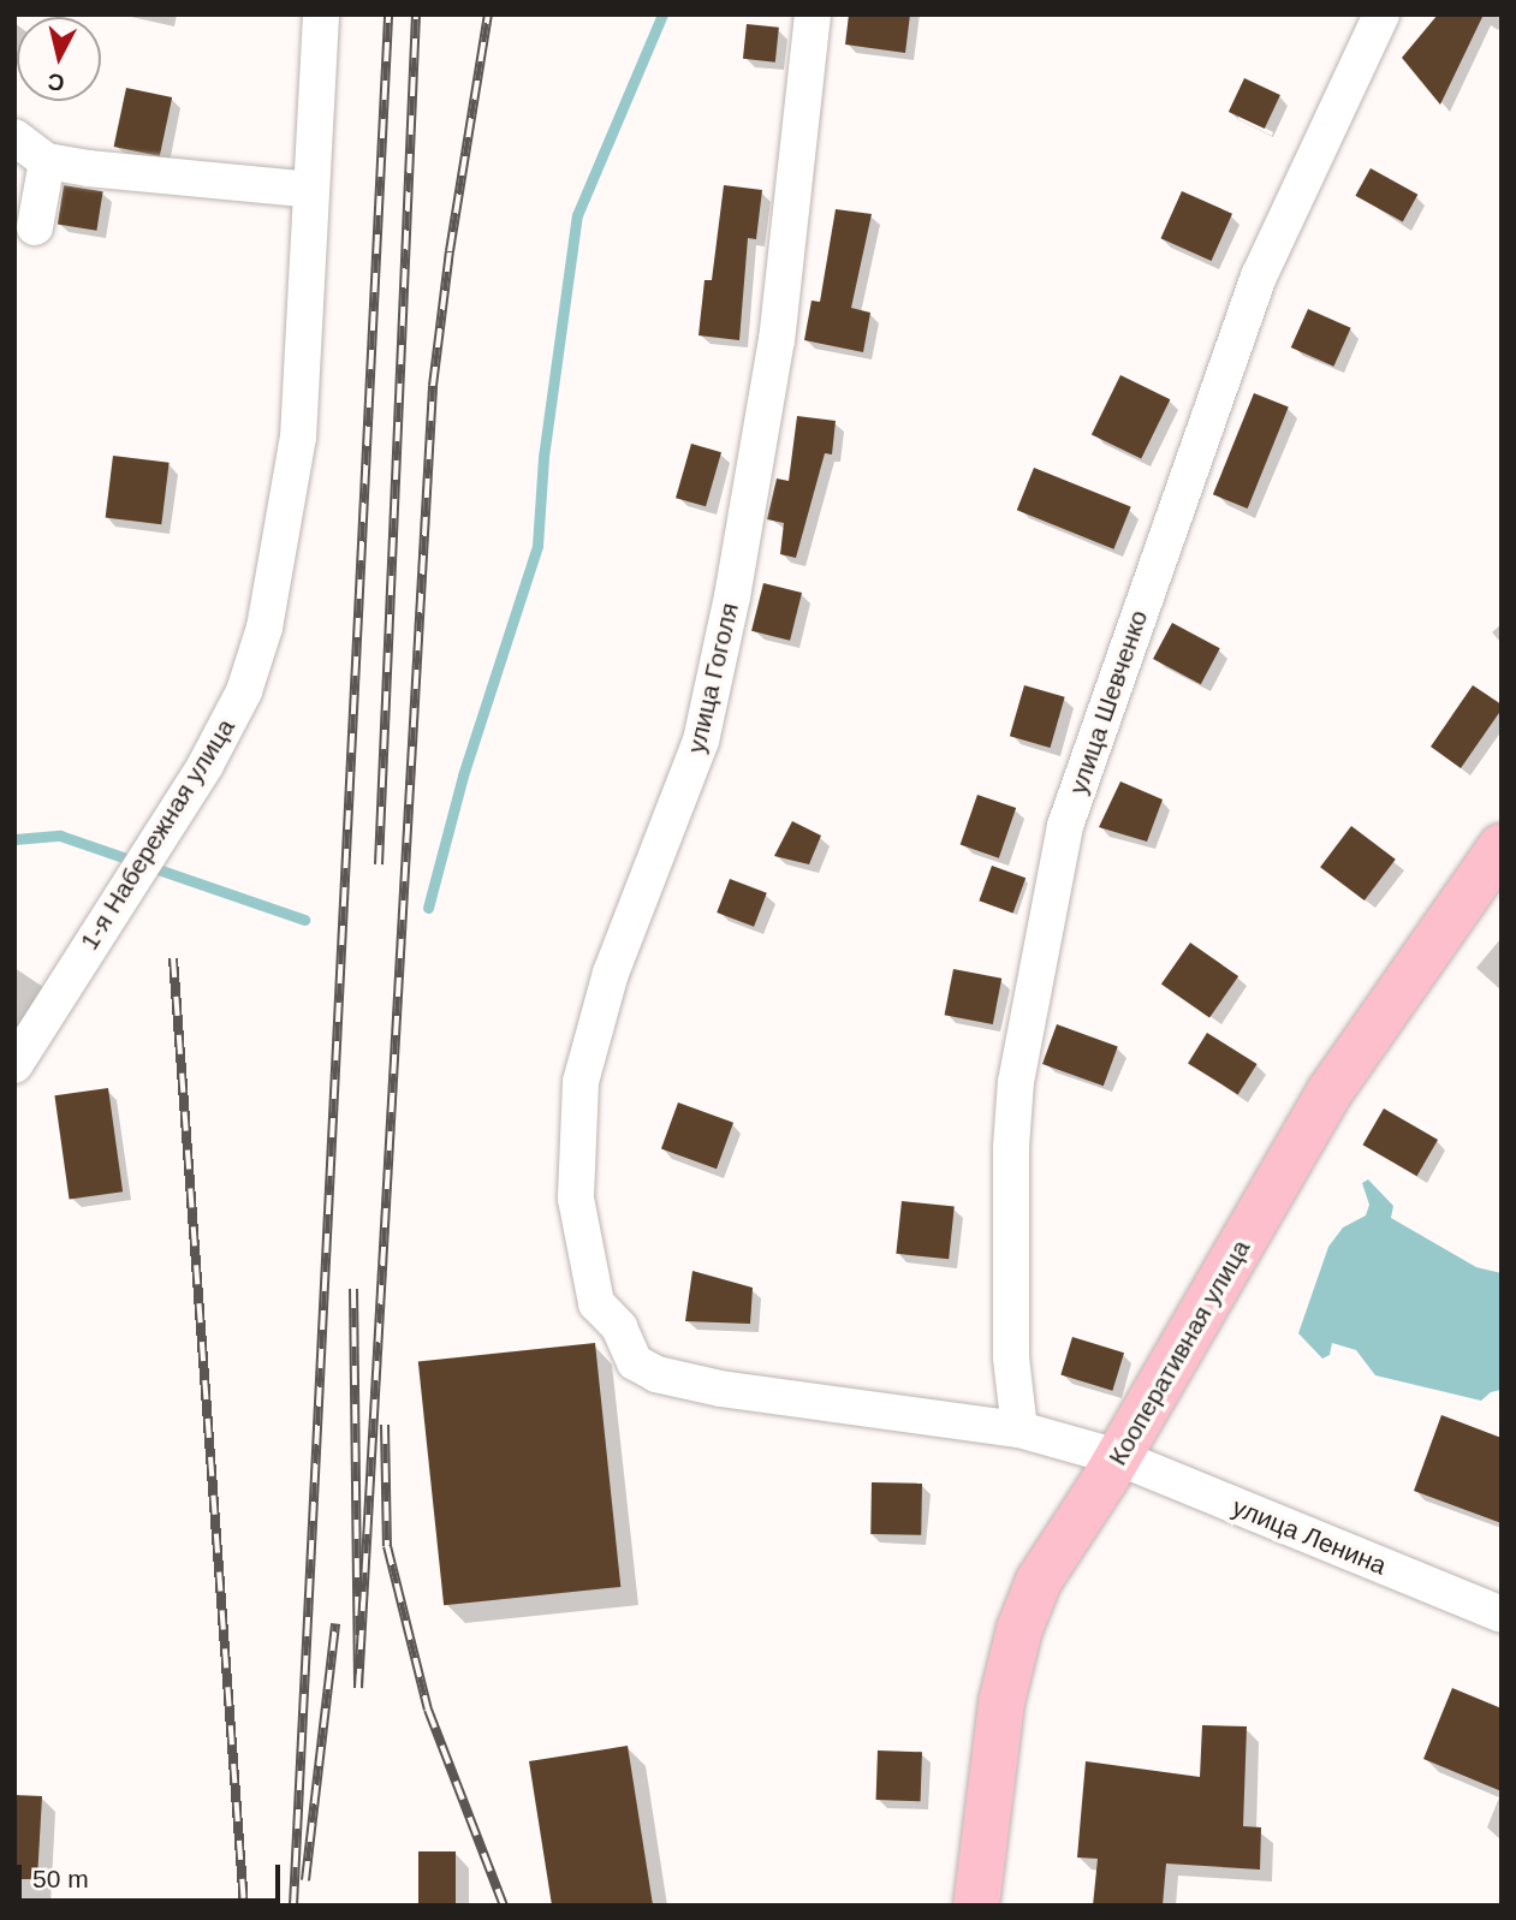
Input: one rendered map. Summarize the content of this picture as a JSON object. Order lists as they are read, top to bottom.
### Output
{
  "streets": {
    "main road": ["Кооперативная улица"],
    "street": [
      "улица Гоголя",
      "улица Шевченко",
      "1-я Набережная улица",
      "улица Ленина"
    ]
  },
  "crossings": [
    ["улица Гоголя", "улица Ленина"],
    ["улица Шевченко", "улица Ленина"],
    ["Кооперативная улица", "улица Ленина"]
  ],
  "scale_bar": "50 m",
  "north": "bottom"
}
